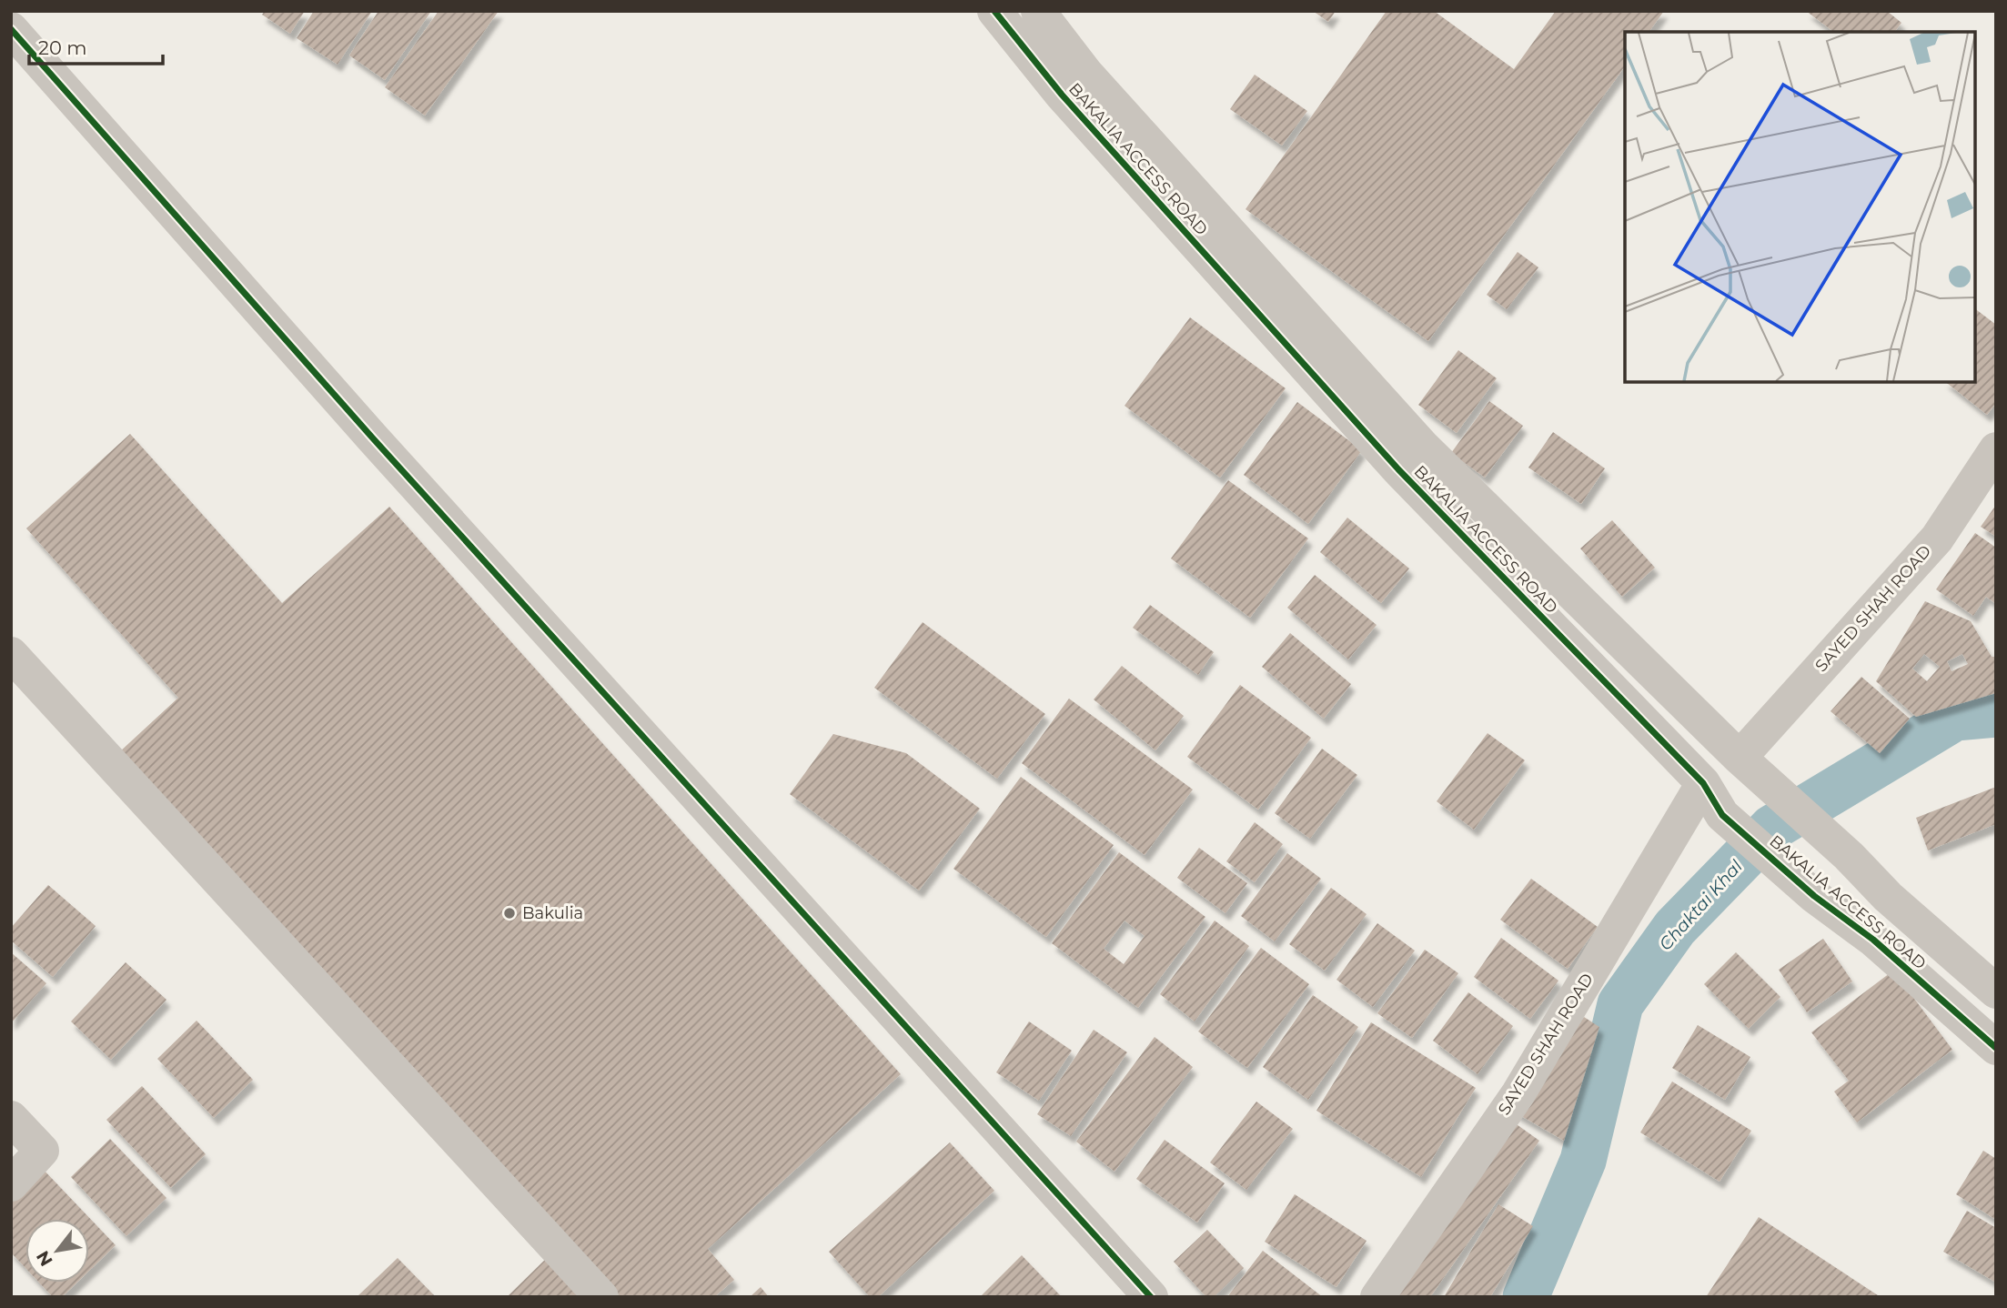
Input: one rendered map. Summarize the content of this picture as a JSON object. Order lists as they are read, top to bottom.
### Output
{
  "streets": {
    "street": ["BAKALIA ACCESS ROAD", "SAYED SHAH ROAD"]
  },
  "crossings": [
    ["BAKALIA ACCESS ROAD", "SAYED SHAH ROAD"]
  ],
  "water": ["Chaktai Khal"],
  "places": ["Bakulia"],
  "scale_bar": "20 m",
  "north": "bottom left"
}
